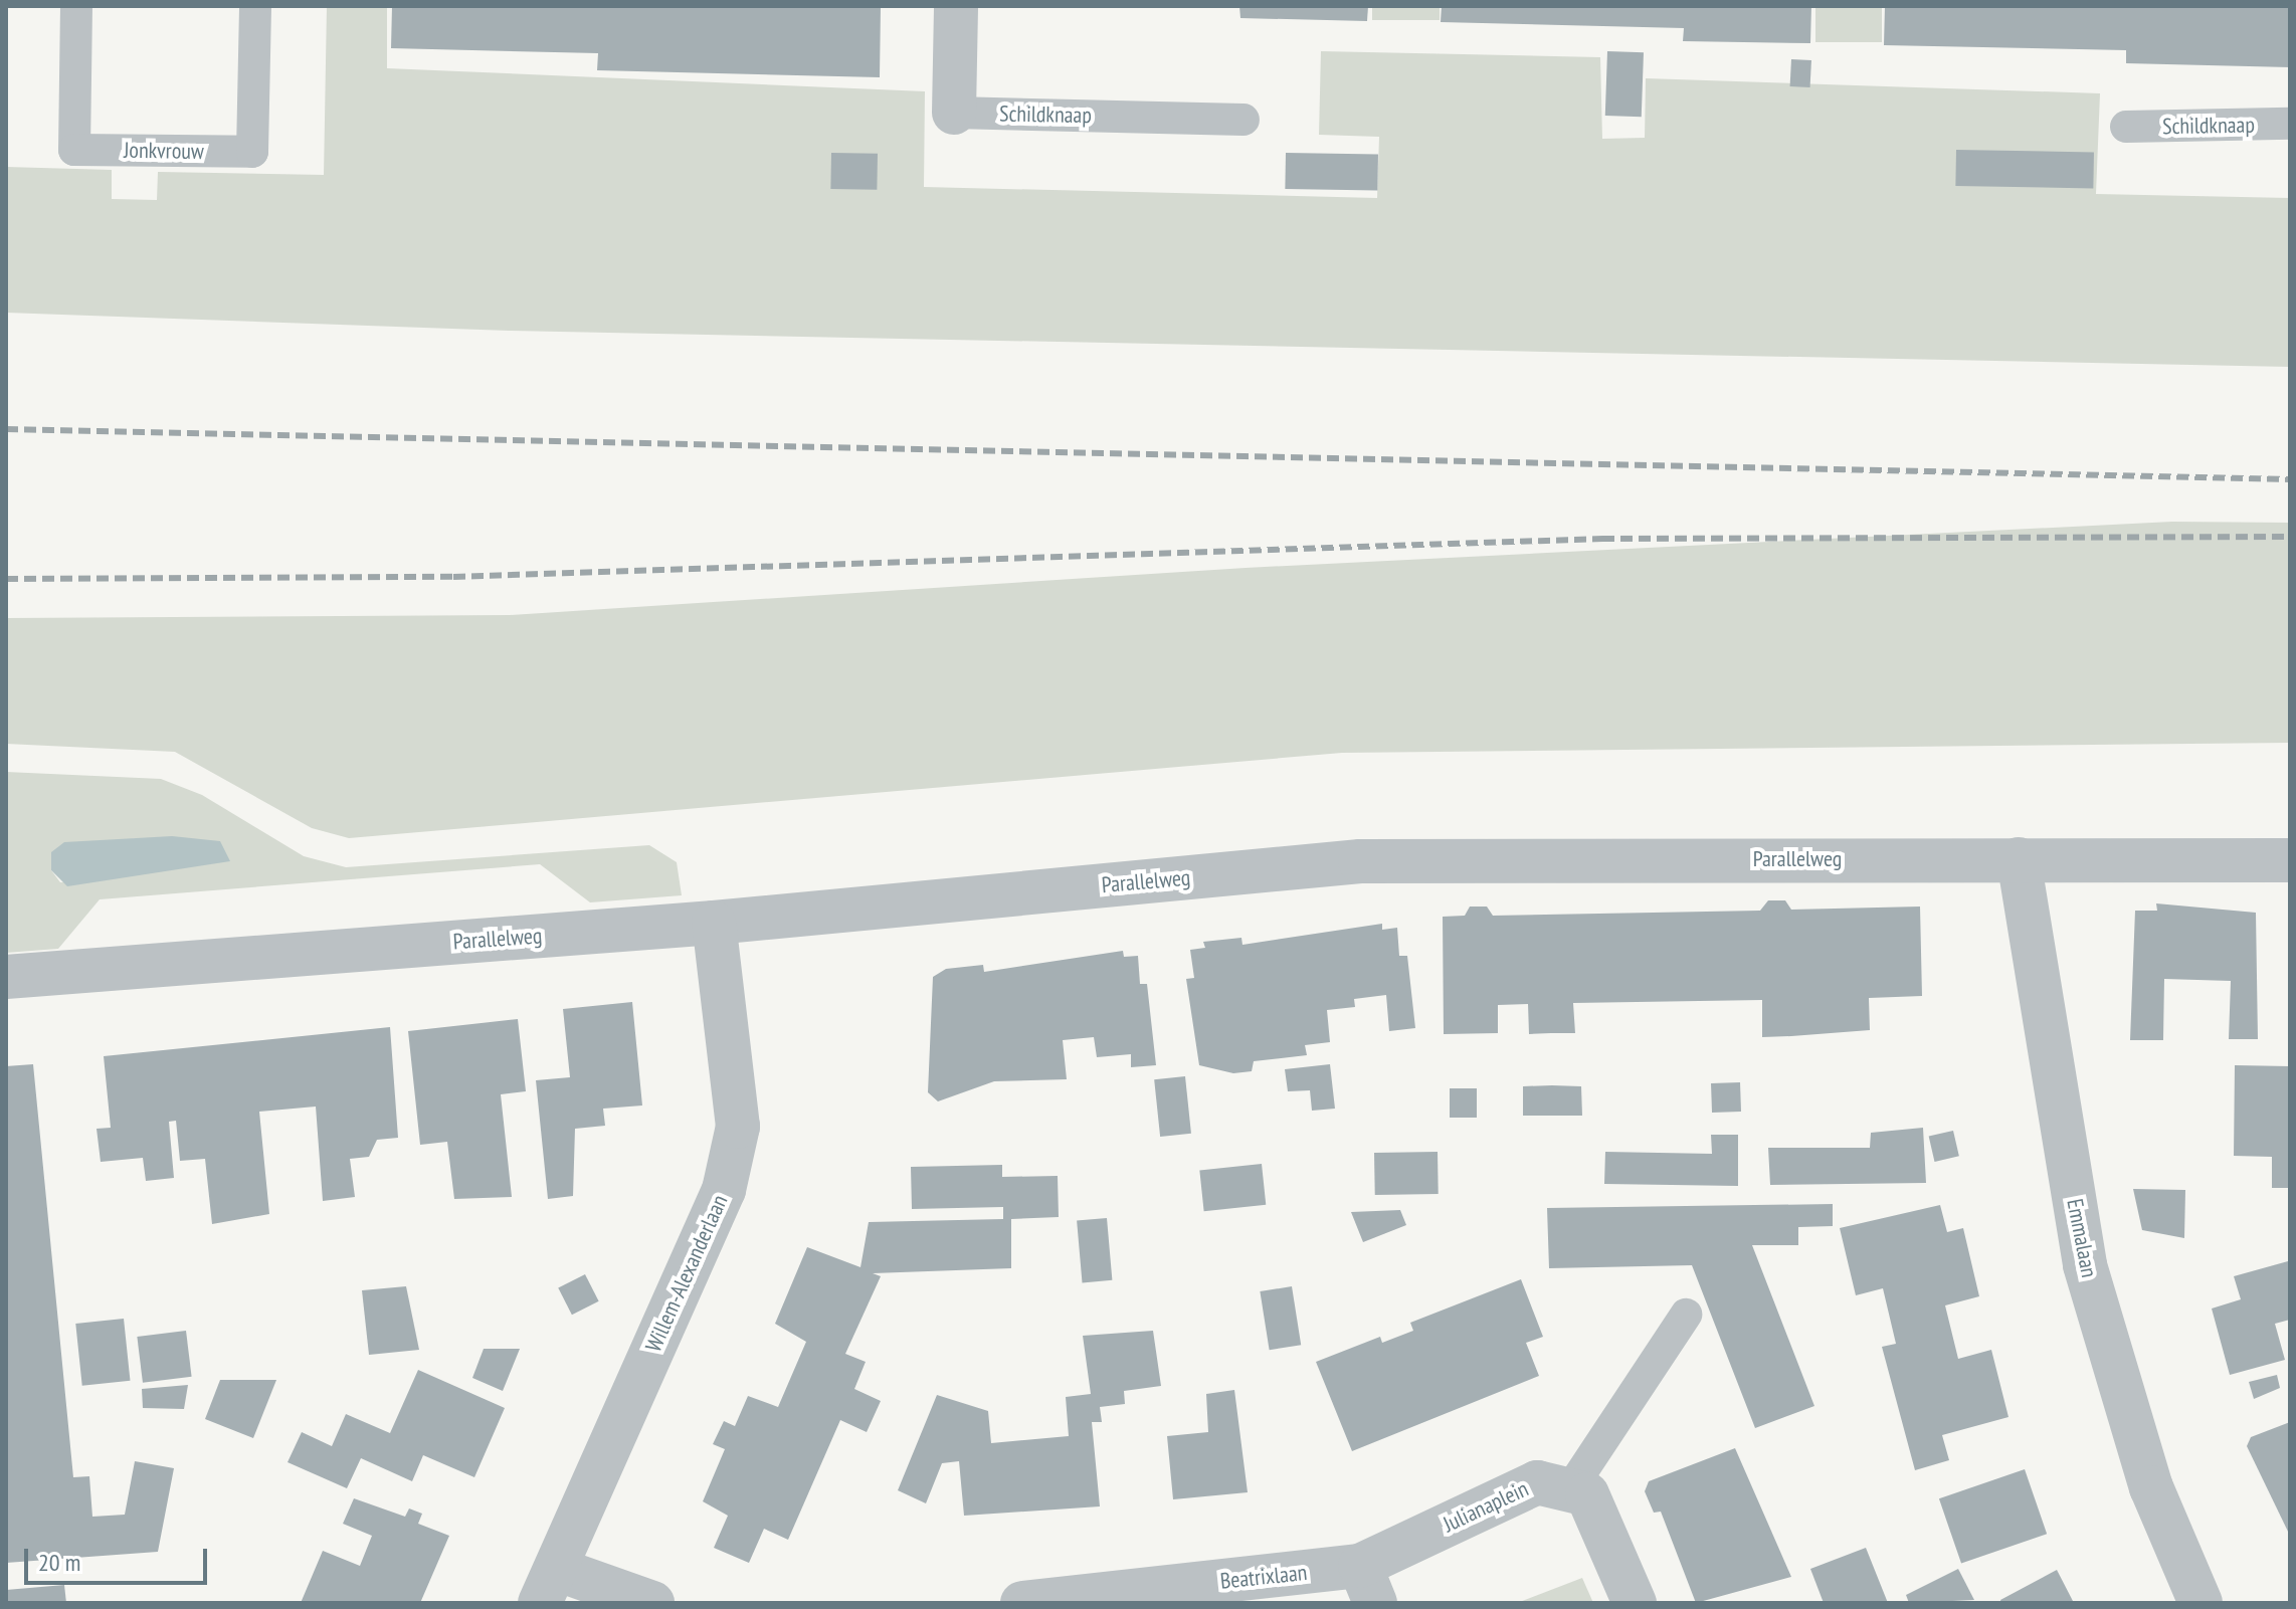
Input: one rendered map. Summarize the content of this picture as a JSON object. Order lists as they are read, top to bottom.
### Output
{
  "streets": {
    "street": [
      "Schildknaap",
      "Parallelweg",
      "Emmalaan",
      "Willem-Alexanderlaan",
      "Julianaplein",
      "Beatrixlaan"
    ],
    "lane": ["Jonkvrouw"]
  },
  "crossings": [
    ["Parallelweg", "Emmalaan"],
    ["Parallelweg", "Willem-Alexanderlaan"],
    ["Julianaplein", "Beatrixlaan"]
  ],
  "scale_bar": "20 m"
}
